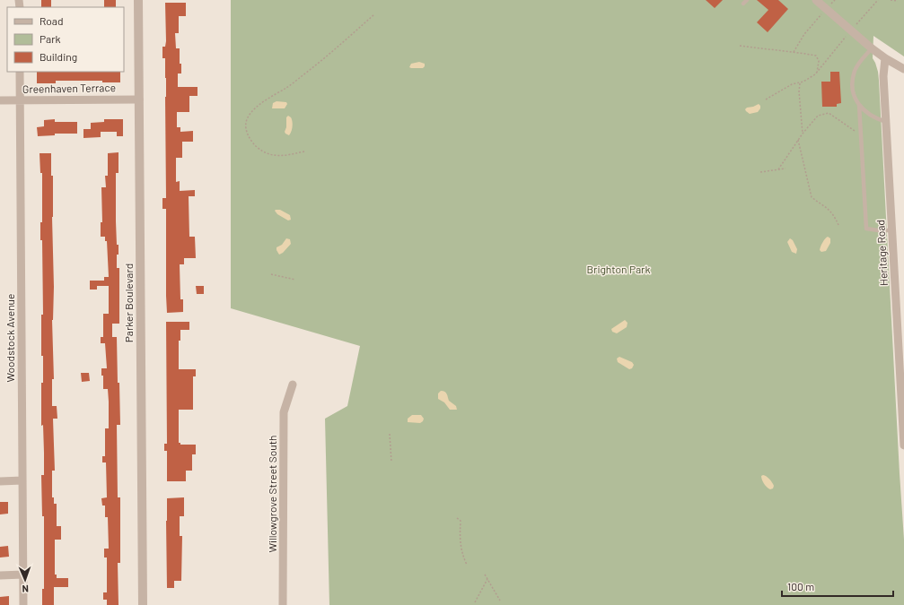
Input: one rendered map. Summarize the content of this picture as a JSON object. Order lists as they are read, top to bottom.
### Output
{
  "streets": {
    "street": [
      "Greenhaven Terrace",
      "Heritage Road",
      "Parker Boulevard",
      "Woodstock Avenue",
      "Willowgrove Street South"
    ]
  },
  "crossings": [
    ["Greenhaven Terrace", "Parker Boulevard"],
    ["Greenhaven Terrace", "Woodstock Avenue"]
  ],
  "parks": ["Brighton Park"],
  "legend": ["Road", "Park", "Building"],
  "scale_bar": "100 m",
  "north": "bottom"
}
